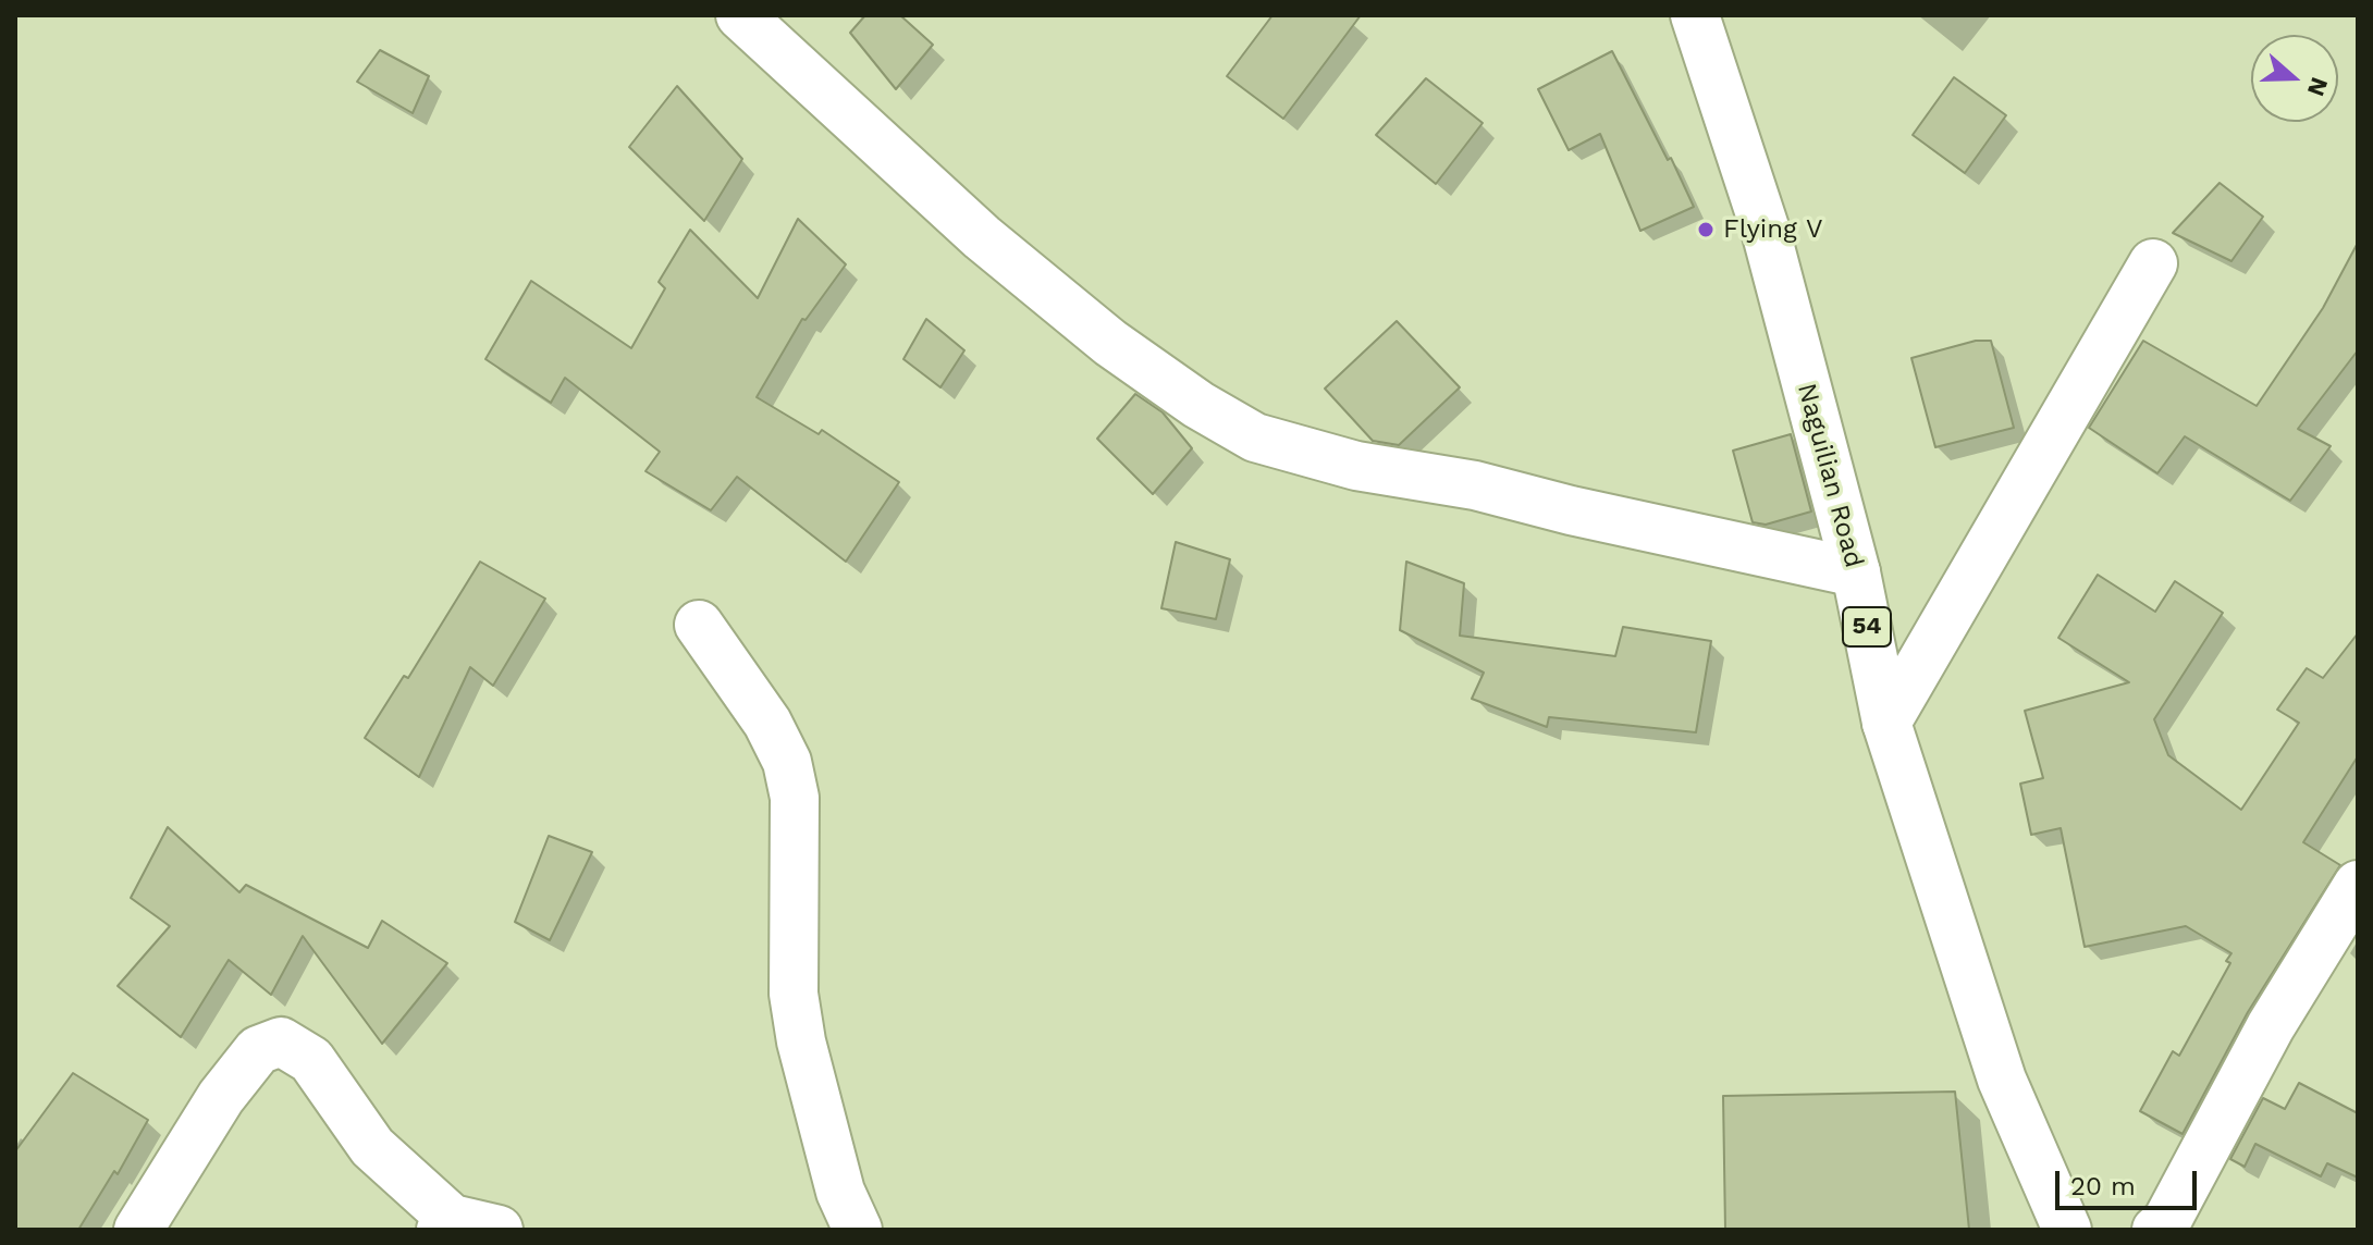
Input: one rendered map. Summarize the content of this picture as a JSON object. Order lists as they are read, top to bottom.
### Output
{
  "streets": {
    "main road": ["Naguilian Road", "54"]
  },
  "places": ["Flying V"],
  "scale_bar": "20 m",
  "north": "right"
}
